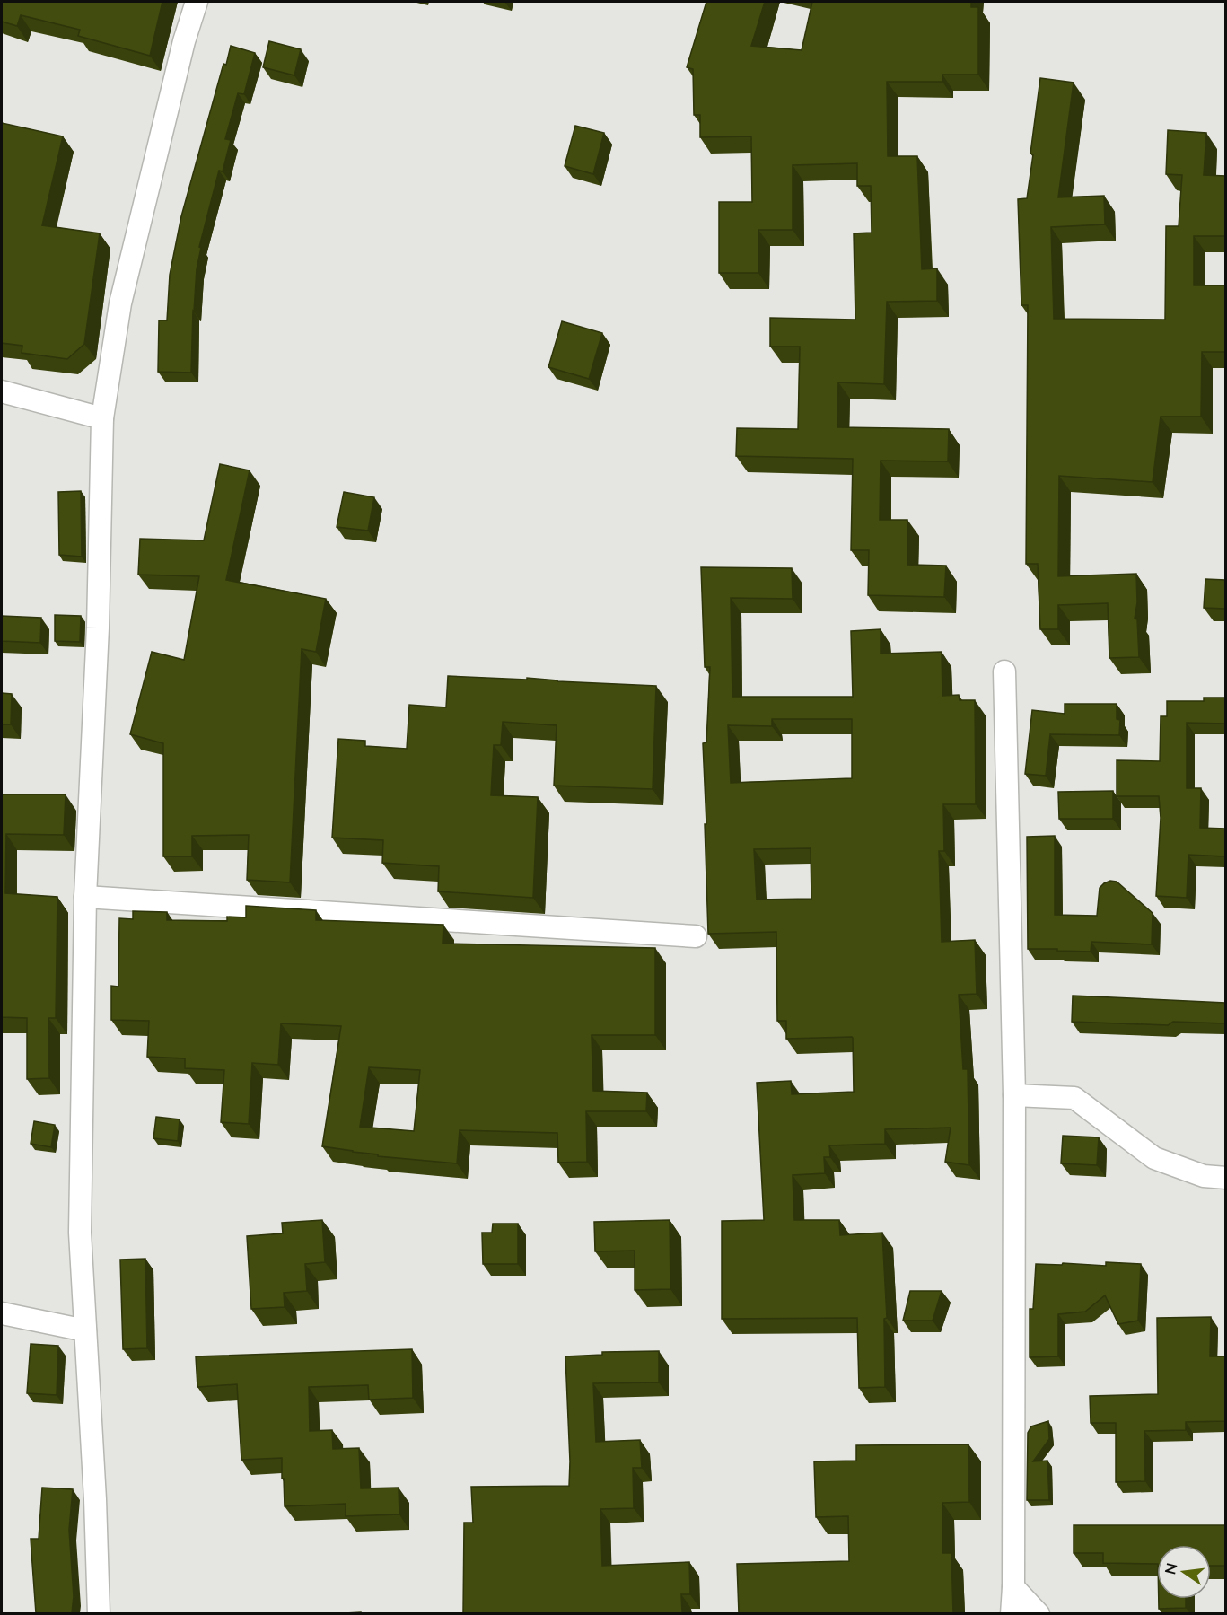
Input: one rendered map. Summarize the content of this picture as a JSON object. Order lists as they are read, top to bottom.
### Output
{
  "north": "left"
}
